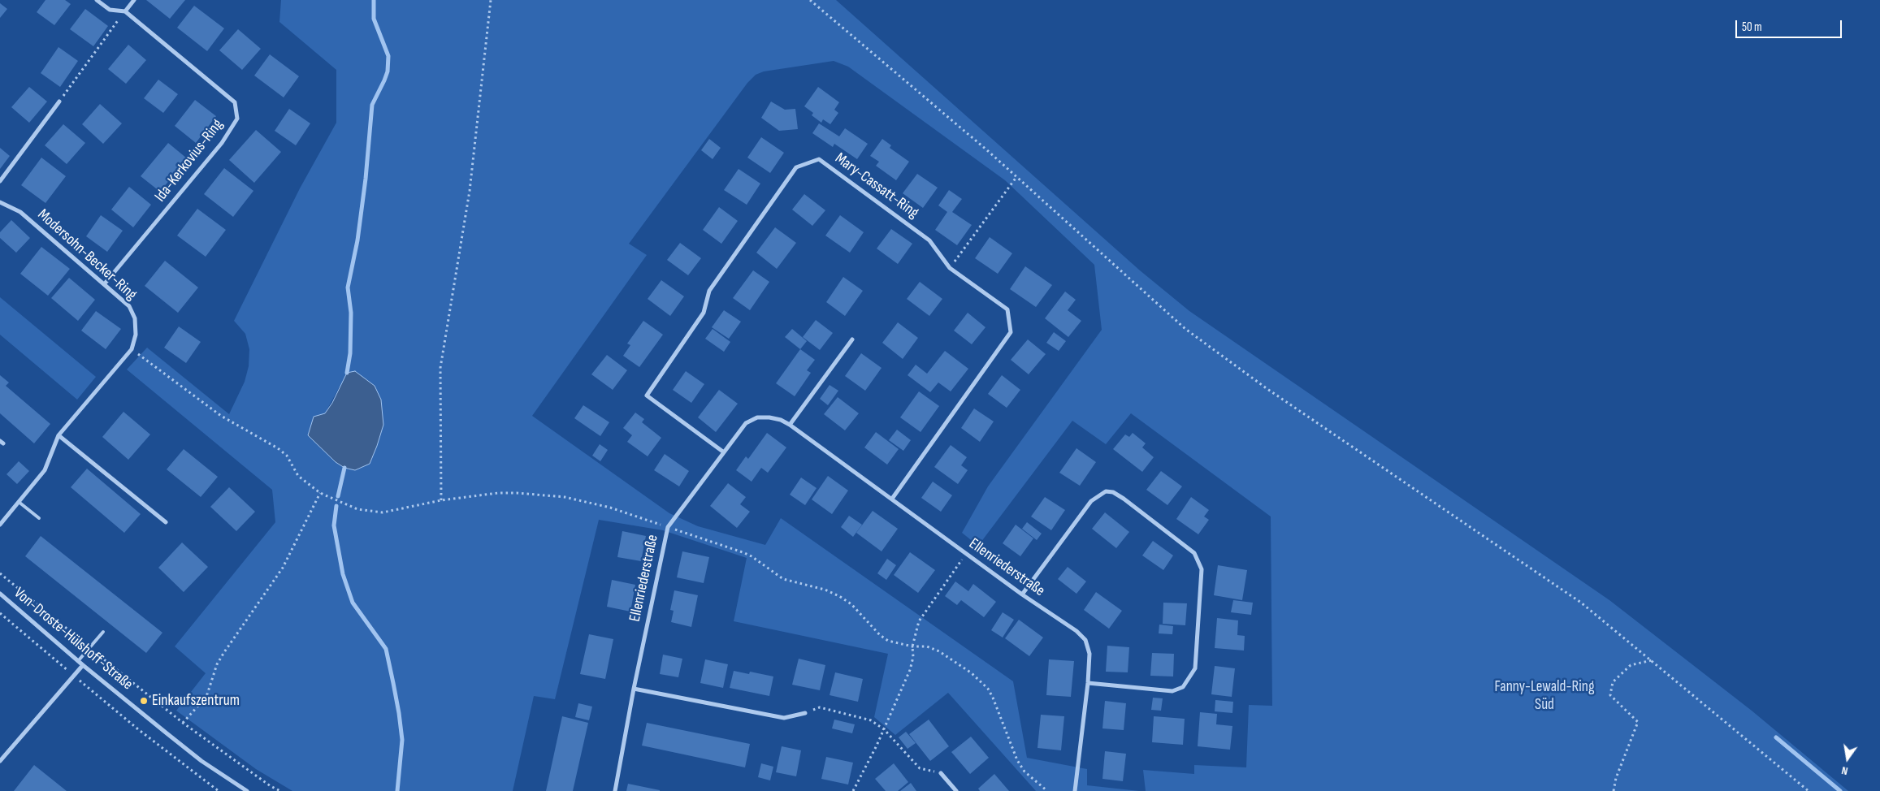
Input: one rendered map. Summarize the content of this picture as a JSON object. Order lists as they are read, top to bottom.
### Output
{
  "streets": {
    "street": [
      "Ida-Kerkovius-Ring",
      "Mary-Cassatt-Ring",
      "Modersohn-Becker-Ring",
      "Ellenriederstraße",
      "Von-Droste-Hülshoff-Straße"
    ]
  },
  "crossings": [
    ["Ida-Kerkovius-Ring", "Modersohn-Becker-Ring"],
    ["Mary-Cassatt-Ring", "Ellenriederstraße"]
  ],
  "parks": ["Fanny-Lewald-Ring Süd"],
  "places": ["Einkaufszentrum"],
  "scale_bar": "50 m",
  "north": "bottom"
}
